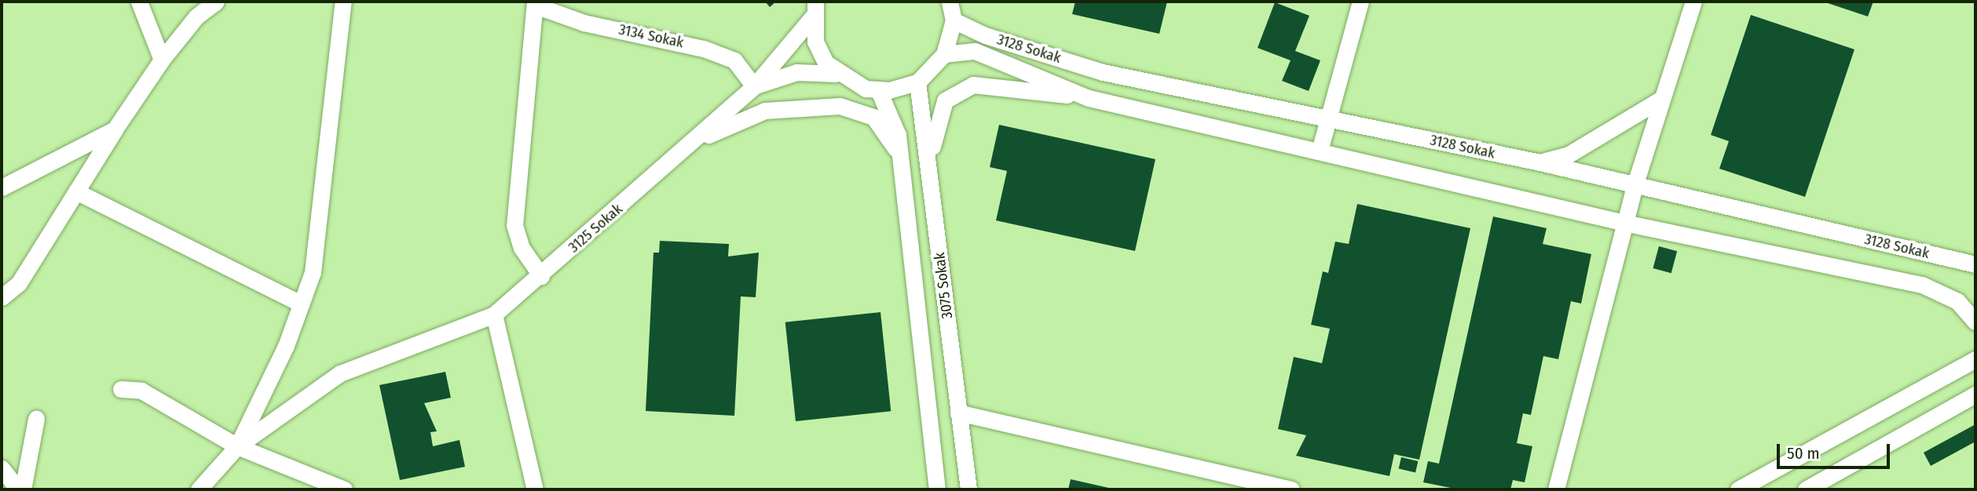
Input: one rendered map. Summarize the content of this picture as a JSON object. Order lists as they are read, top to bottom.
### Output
{
  "streets": {
    "street": [
      "3134 Sokak",
      "3128 Sokak",
      "3125 Sokak",
      "3075 Sokak"
    ]
  },
  "crossings": [
    ["3134 Sokak", "3125 Sokak"],
    ["3128 Sokak", "3075 Sokak"],
    ["3125 Sokak", "3075 Sokak"]
  ],
  "scale_bar": "50 m"
}
